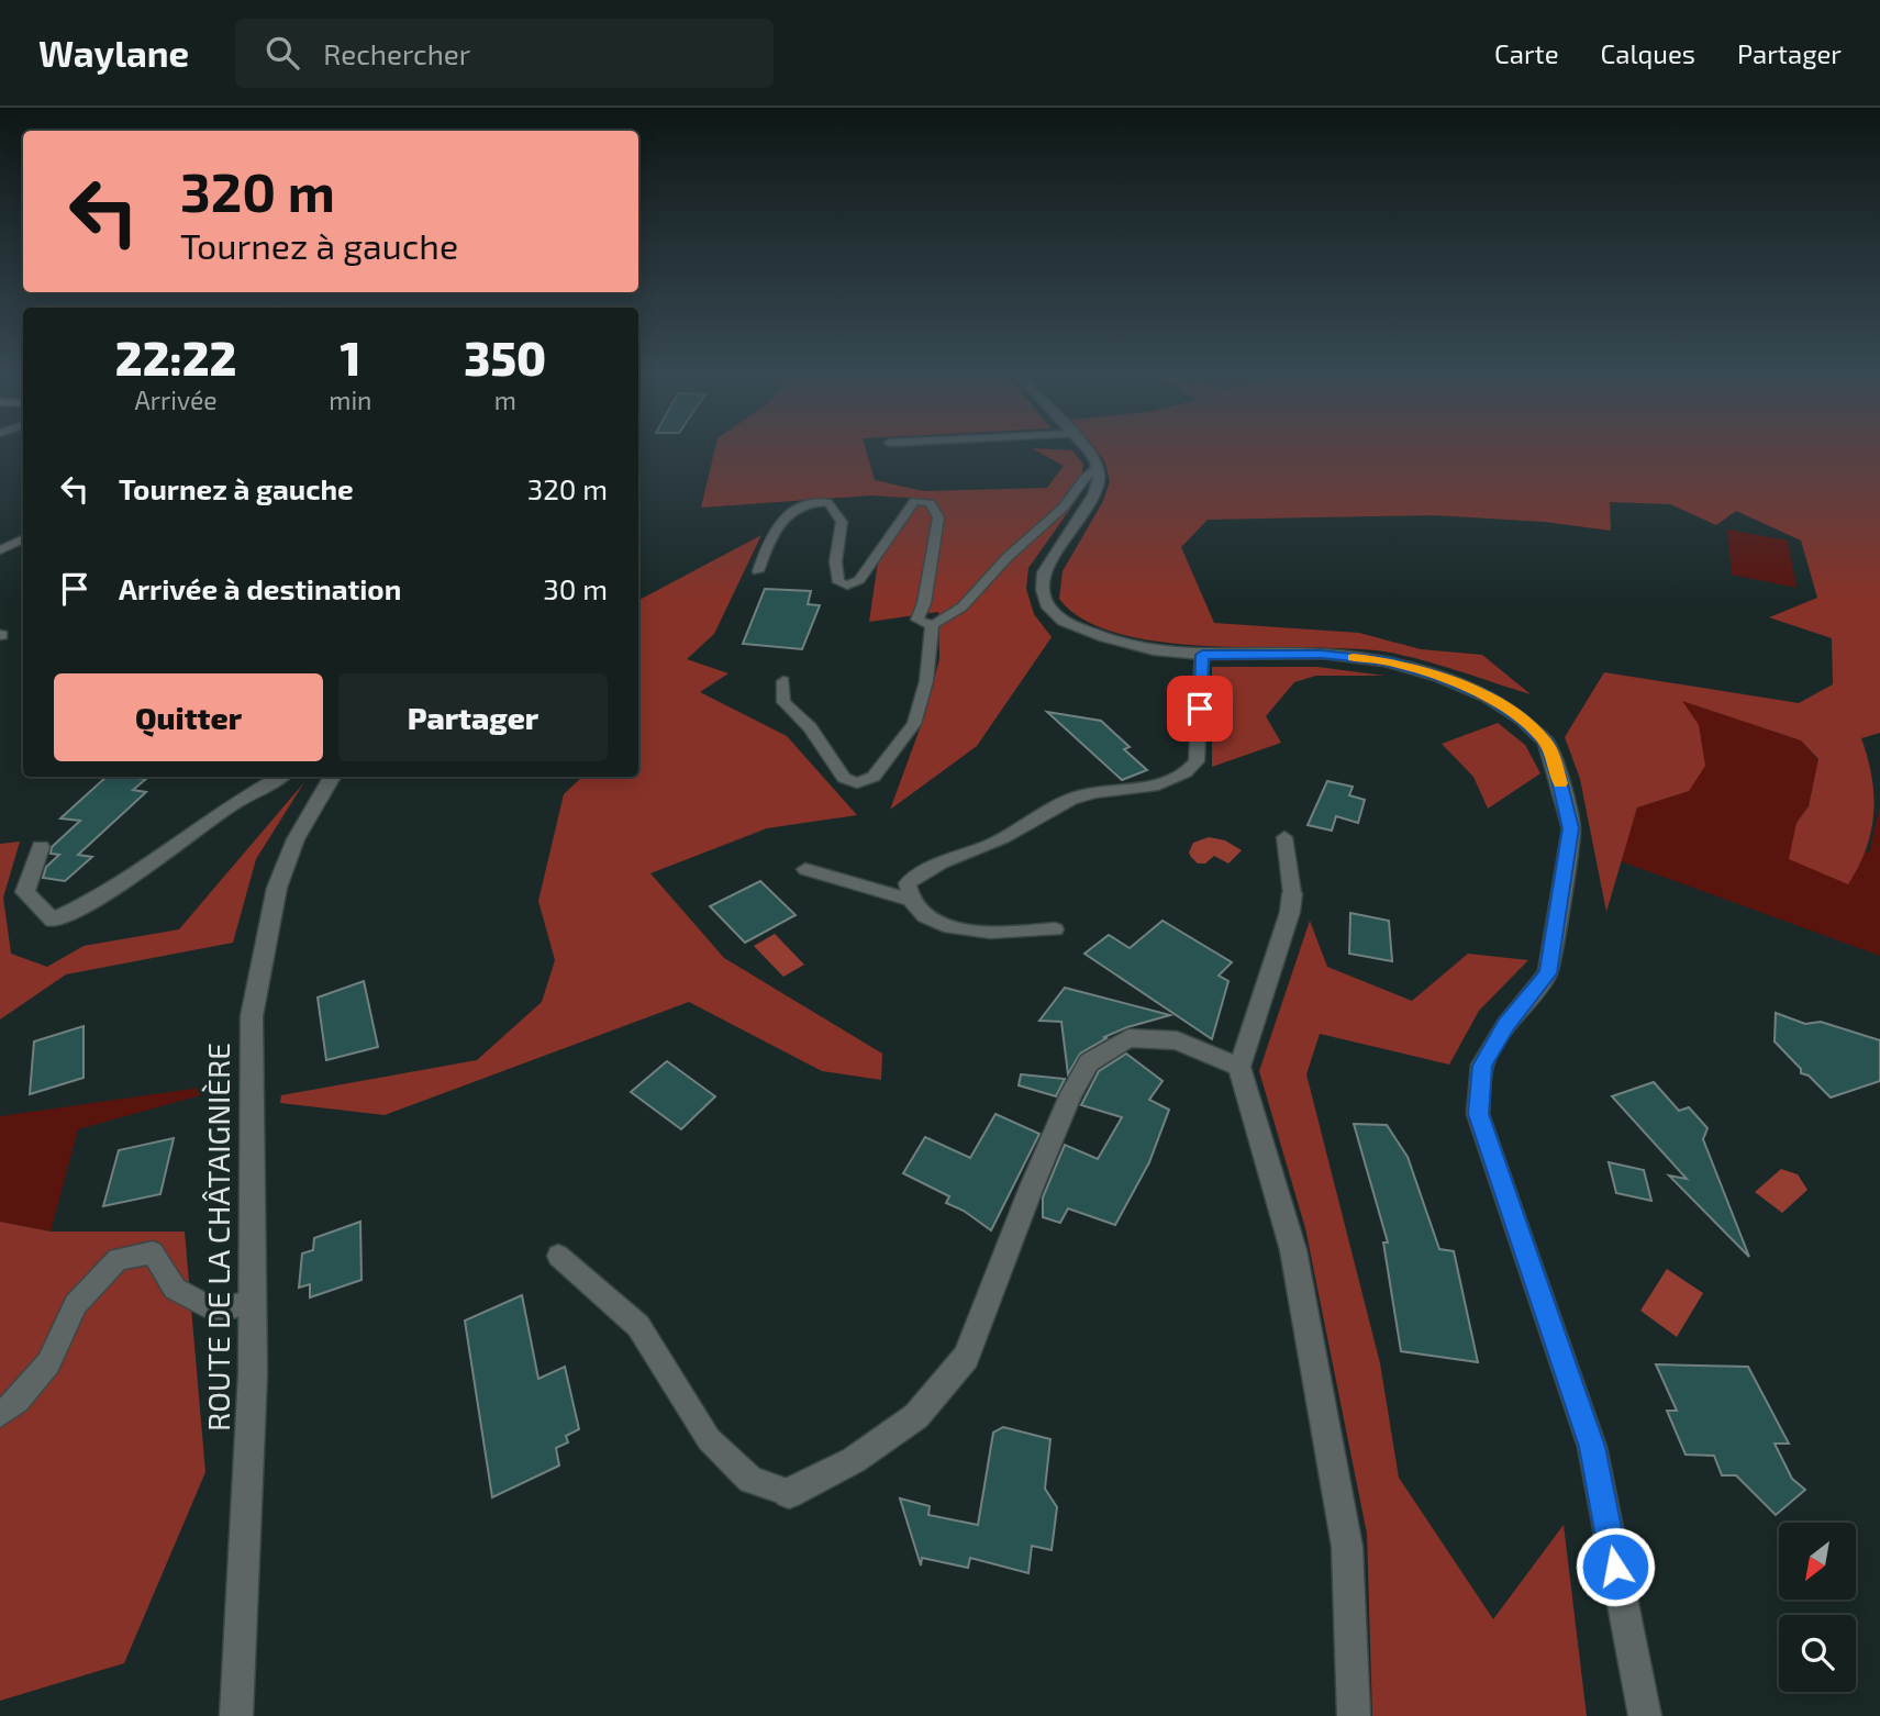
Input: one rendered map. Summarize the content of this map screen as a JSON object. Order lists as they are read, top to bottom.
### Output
{
  "streets": {
    "street": ["ROUTE DE LA CHÂTAIGNIÈRE"]
  },
  "north": "bottom left",
  "page": {
    "header": "Waylane",
    "search": "Rechercher",
    "nav": ["Carte", "Calques", "Partager"],
    "turn": ["320 m", "Tournez à gauche"],
    "eta": [
      "22:22",
      "Arrivée",
      "1",
      "min",
      "350",
      "m"
    ],
    "list": [
      {
        "name": "Tournez à gauche",
        "value": "320 m"
      },
      {
        "name": "Arrivée à destination",
        "value": "30 m"
      }
    ],
    "buttons": ["Quitter", "Partager"]
  }
}
